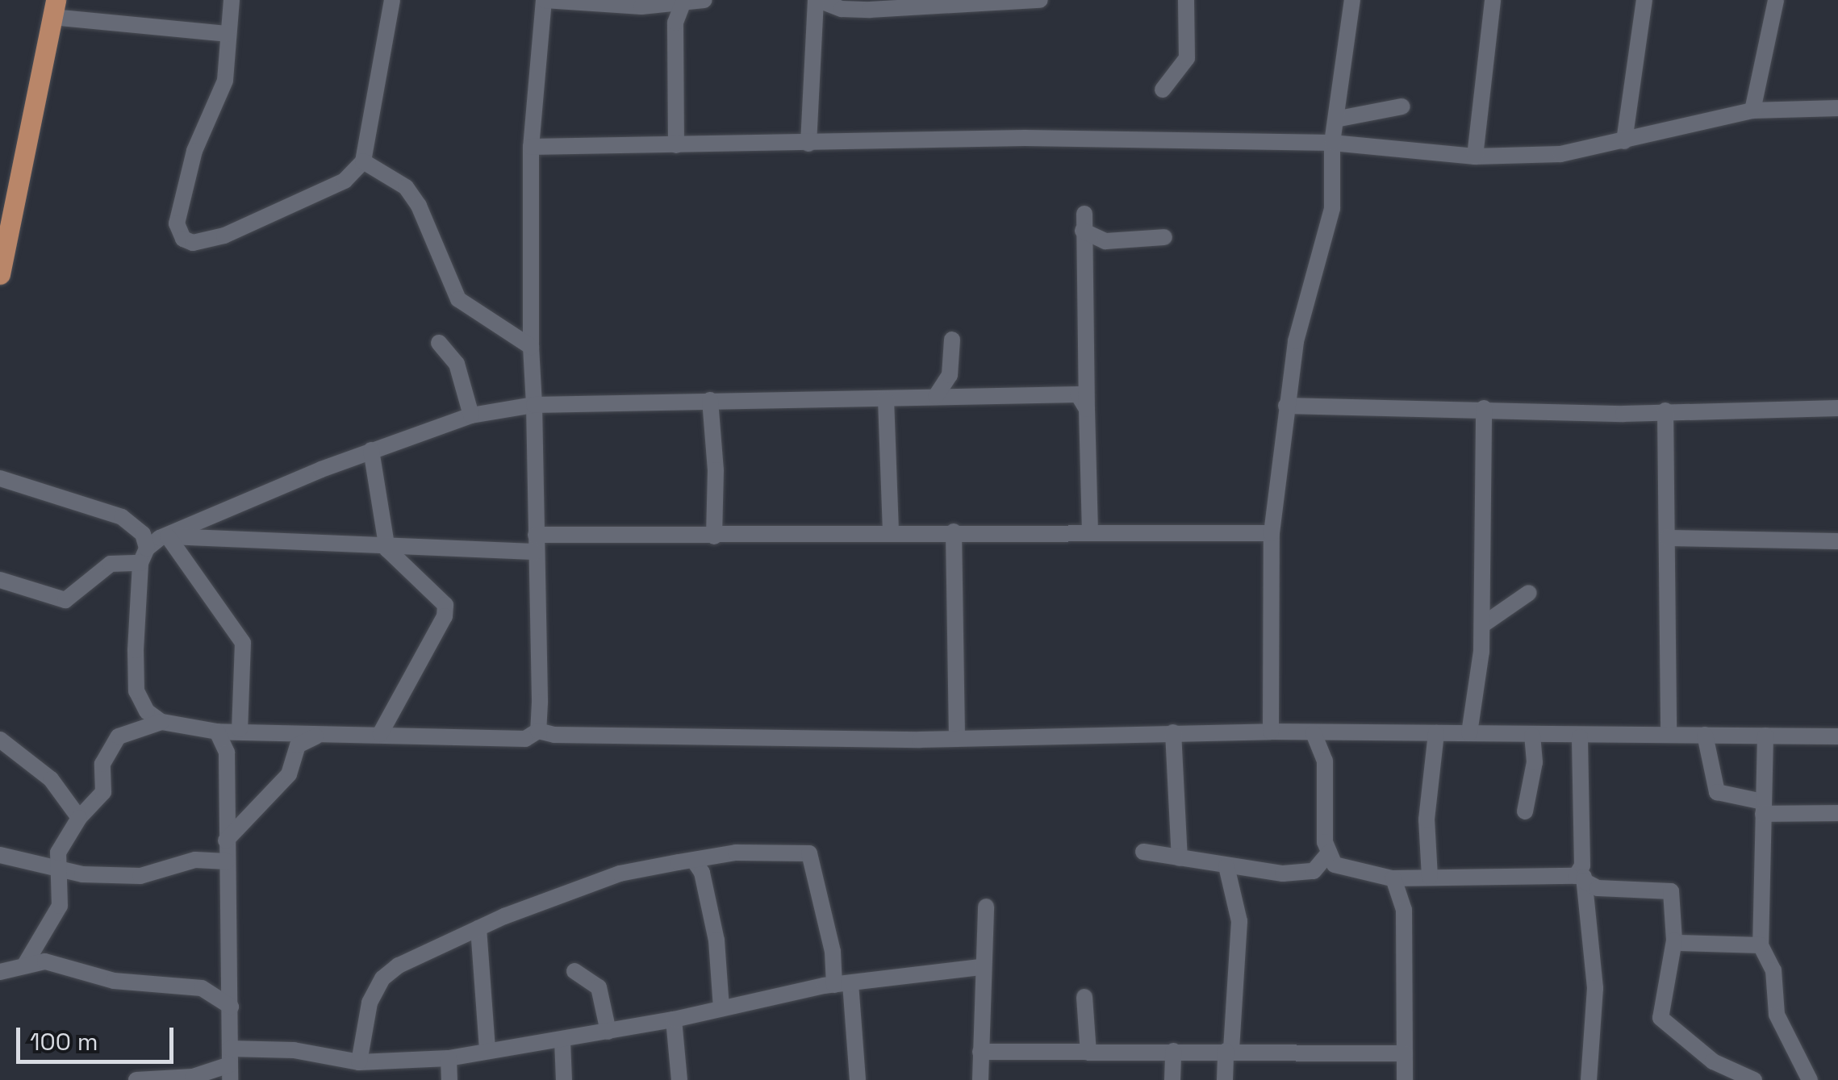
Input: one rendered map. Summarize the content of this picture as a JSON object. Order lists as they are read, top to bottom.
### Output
{
  "scale_bar": "100 m"
}
